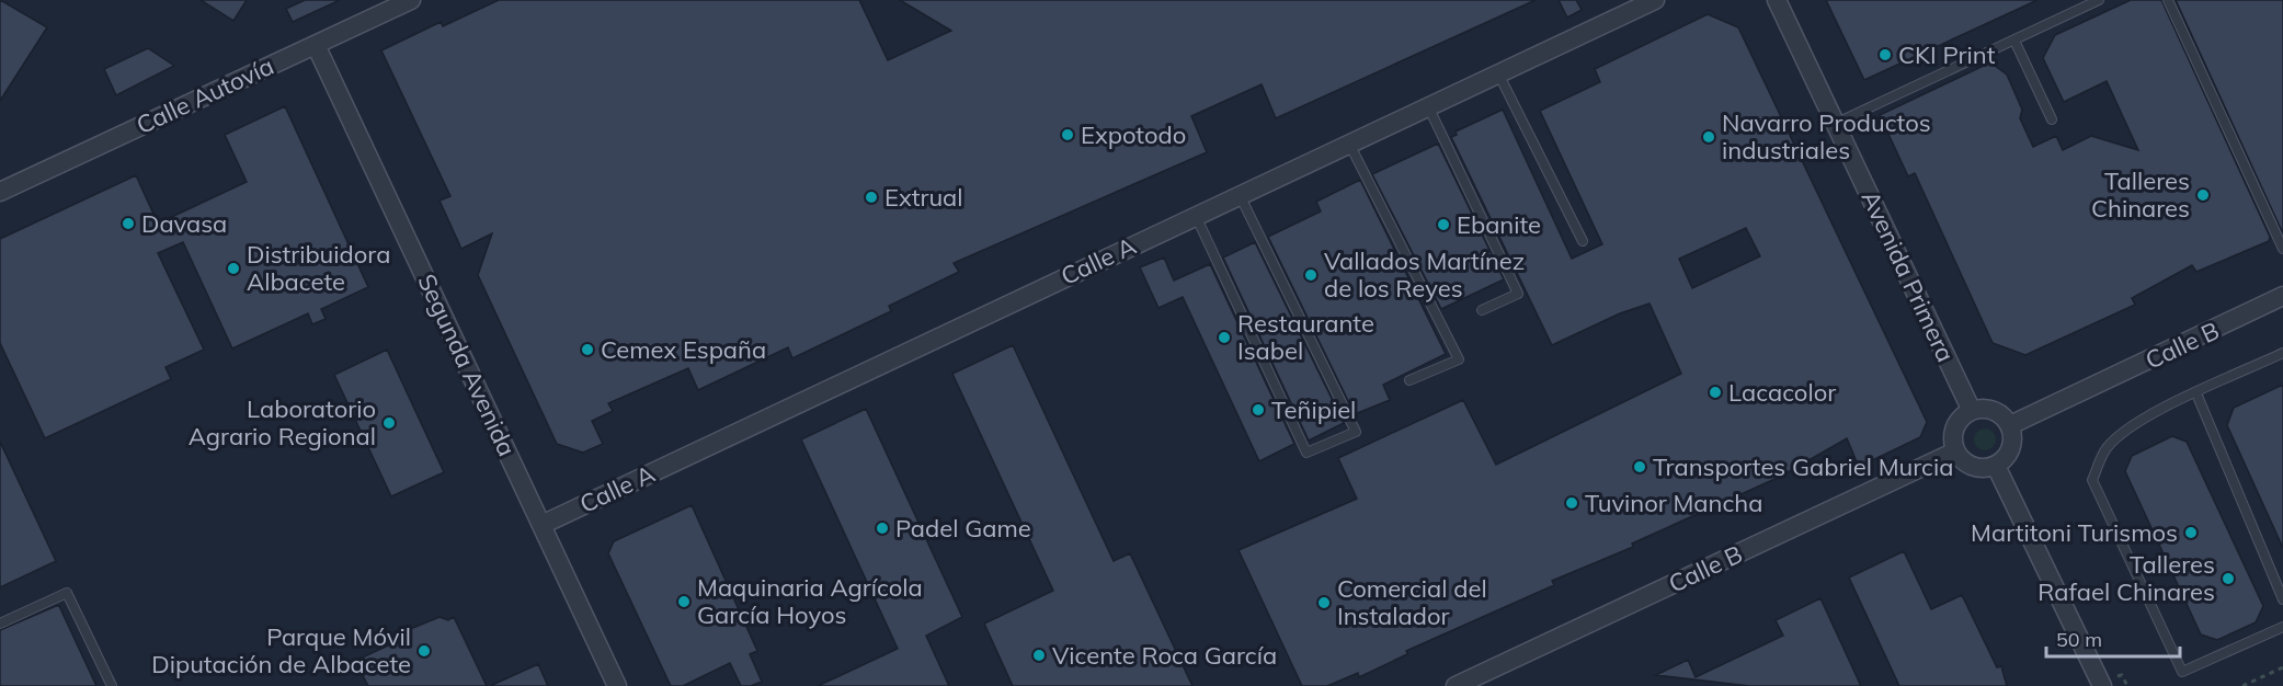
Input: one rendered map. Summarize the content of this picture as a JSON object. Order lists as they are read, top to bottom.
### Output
{
  "streets": {
    "street": [
      "Calle Autovía",
      "Calle A",
      "Avenida Primera",
      "Calle B",
      "Segunda Avenida"
    ]
  },
  "crossings": [
    ["Calle Autovía", "Segunda Avenida"],
    ["Calle A", "Segunda Avenida"],
    ["Avenida Primera", "Calle B"]
  ],
  "places": [
    "CKI Print",
    "Expotodo",
    "Navarro Productos industriales",
    "Talleres Chinares",
    "Extrual",
    "Davasa",
    "Ebanite",
    "Distribuidora Albacete",
    "Vallados Martínez de los Reyes",
    "Restaurante Isabel",
    "Cemex España",
    "Lacacolor",
    "Teñipiel",
    "Laboratorio Agrario Regional",
    "Transportes Gabriel Murcia",
    "Tuvinor Mancha",
    "Padel Game",
    "Martitoni Turismos",
    "Talleres Rafael Chinares",
    "Maquinaria Agrícola García Hoyos",
    "Comercial del Instalador",
    "Parque Móvil Diputación de Albacete",
    "Vicente Roca García"
  ],
  "scale_bar": "50 m"
}
